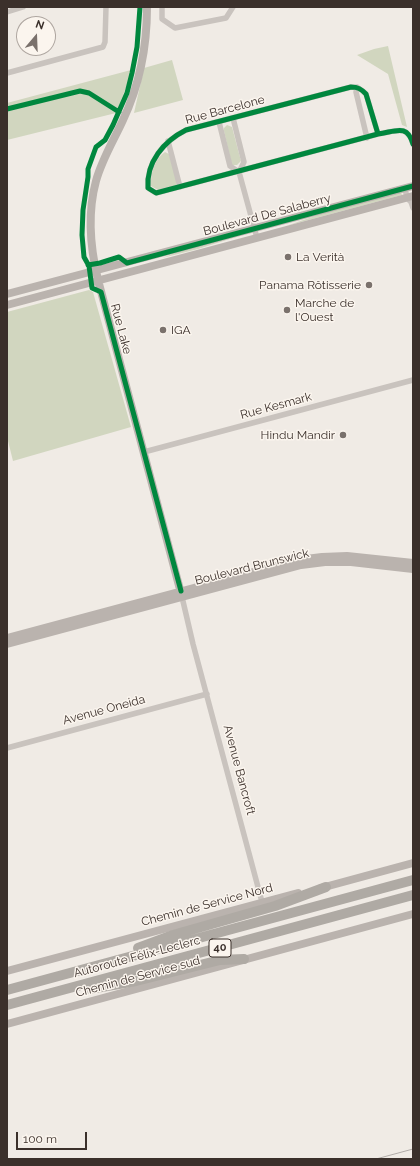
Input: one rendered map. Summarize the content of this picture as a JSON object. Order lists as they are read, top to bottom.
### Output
{
  "streets": {
    "highway": ["40", "Autoroute Félix-Leclerc"],
    "street": [
      "Rue Barcelone",
      "Boulevard De Salaberry",
      "Rue Lake",
      "Rue Kesmark",
      "Boulevard Brunswick",
      "Avenue Oneida",
      "Avenue Bancroft",
      "Chemin de Service Nord",
      "Chemin de Service sud"
    ]
  },
  "crossings": [
    ["Boulevard De Salaberry", "Rue Lake"],
    ["Rue Lake", "Rue Kesmark"],
    ["Rue Lake", "Boulevard Brunswick"],
    ["Rue Lake", "Avenue Bancroft"],
    ["Boulevard Brunswick", "Avenue Bancroft"],
    ["Avenue Oneida", "Avenue Bancroft"],
    ["Avenue Bancroft", "Chemin de Service Nord"]
  ],
  "places": [
    "La Verità",
    "Panama Rôtisserie",
    "Marche de l'Ouest",
    "IGA",
    "Hindu Mandir"
  ],
  "scale_bar": "100 m",
  "north": "top"
}
